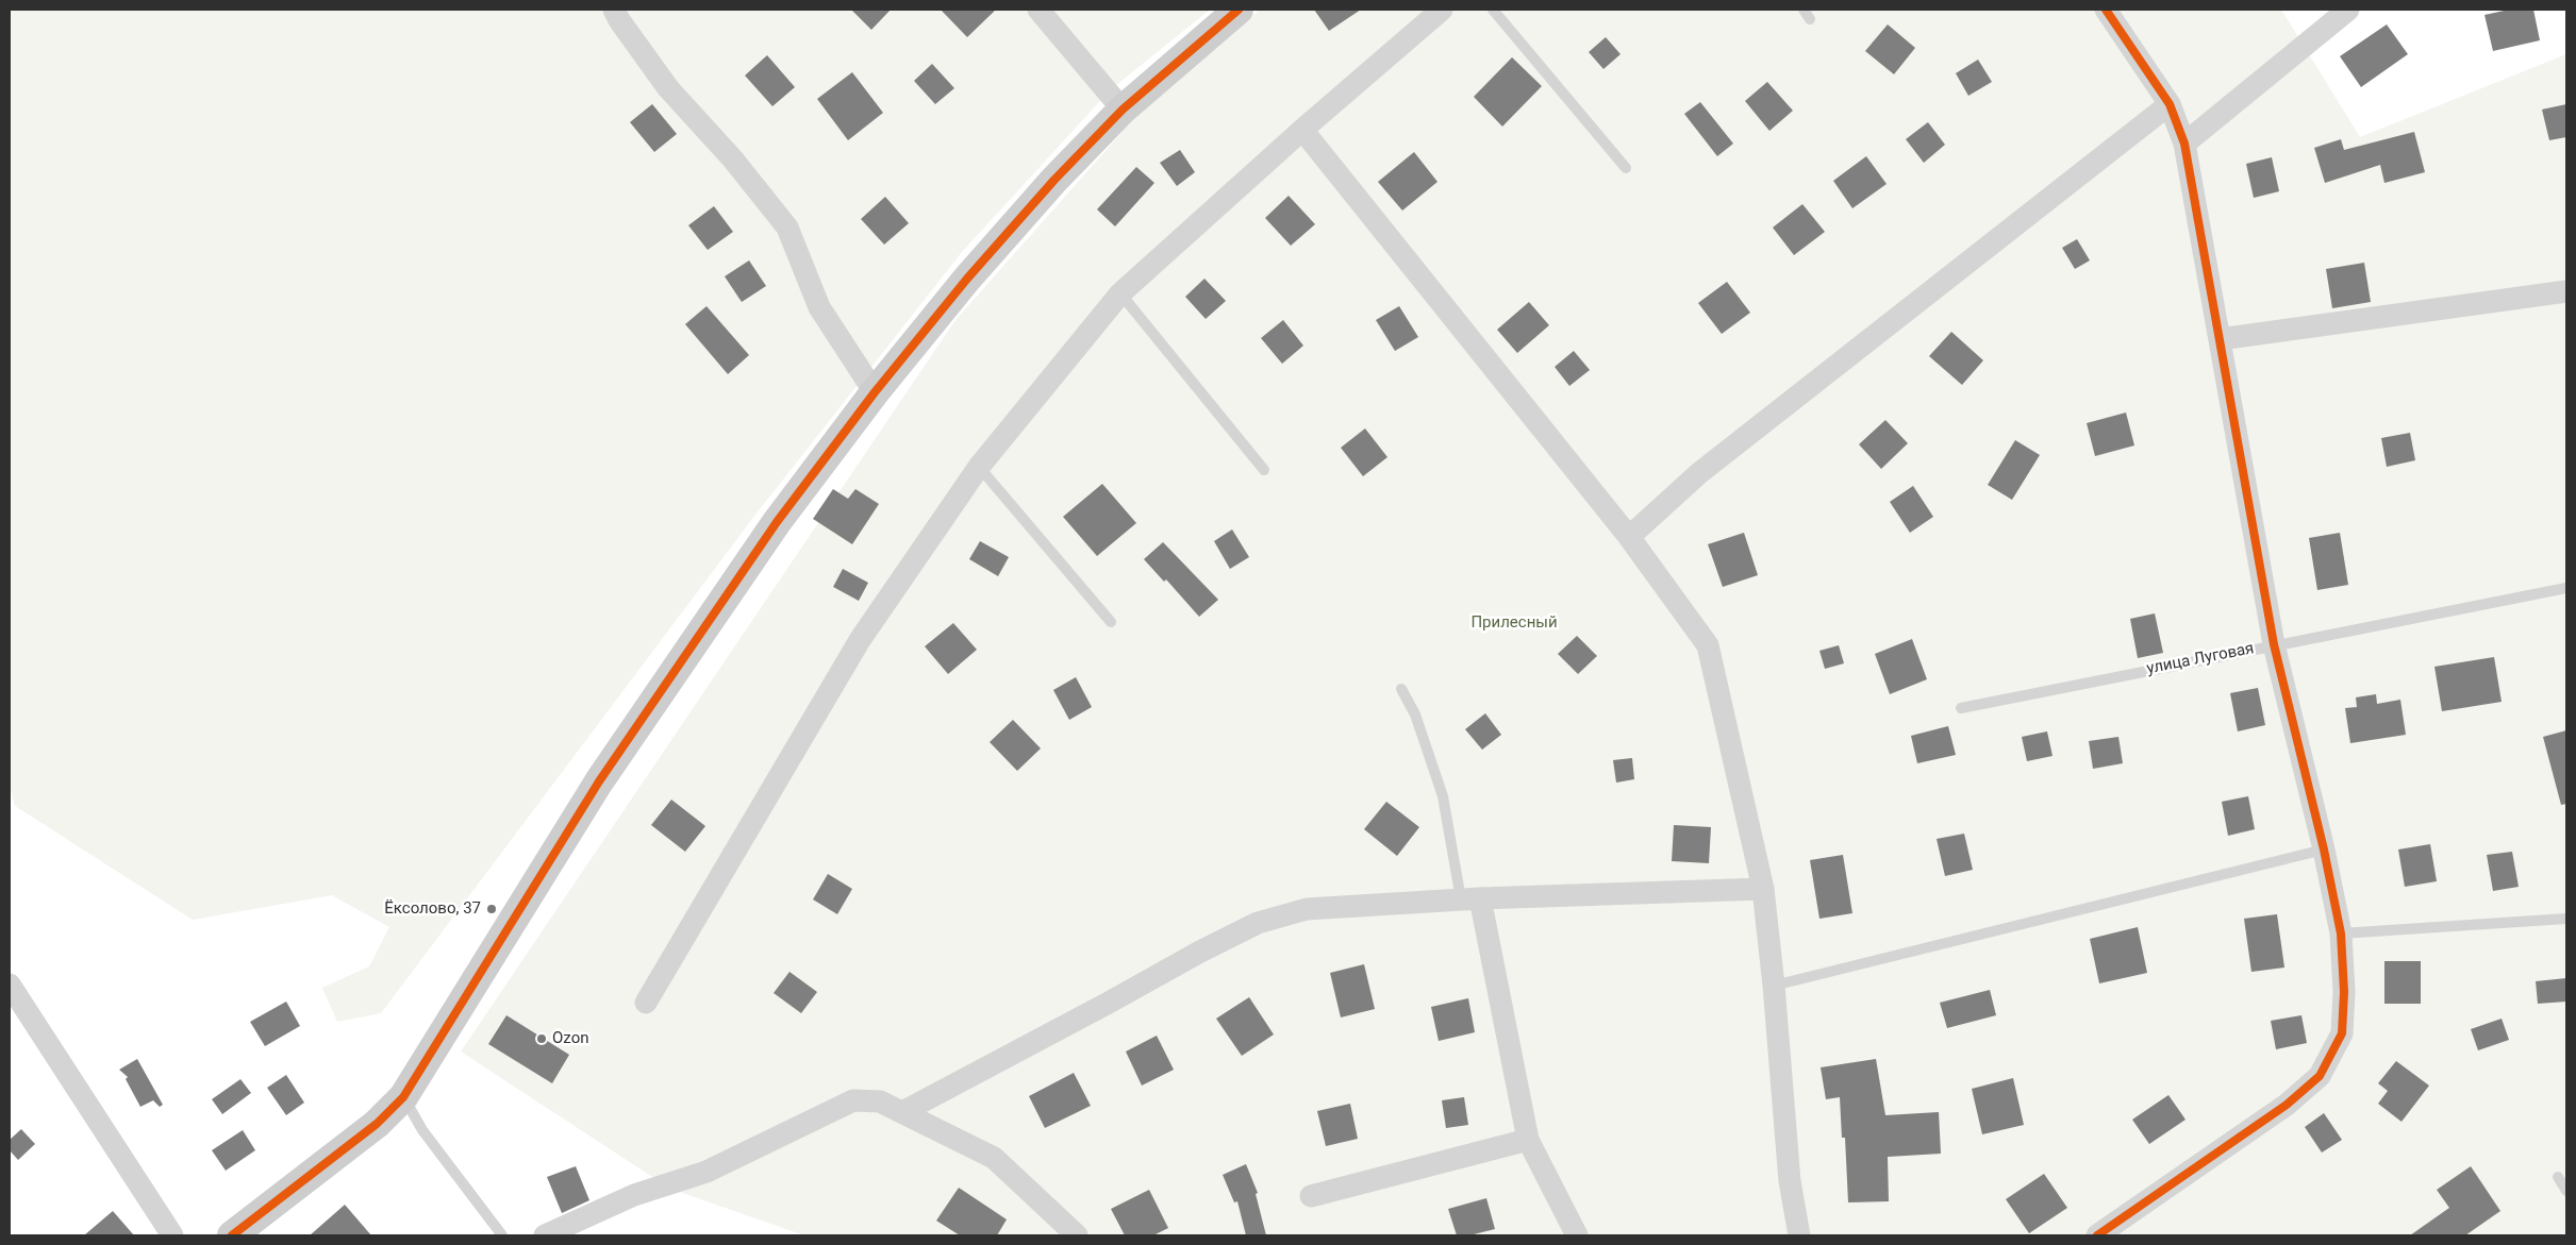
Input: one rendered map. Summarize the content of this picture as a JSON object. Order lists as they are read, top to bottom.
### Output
{
  "streets": {
    "lane": ["улица Луговая"]
  },
  "parks": ["Прилесный"],
  "places": ["Ёксолово, 37", "Ozon"]
}
